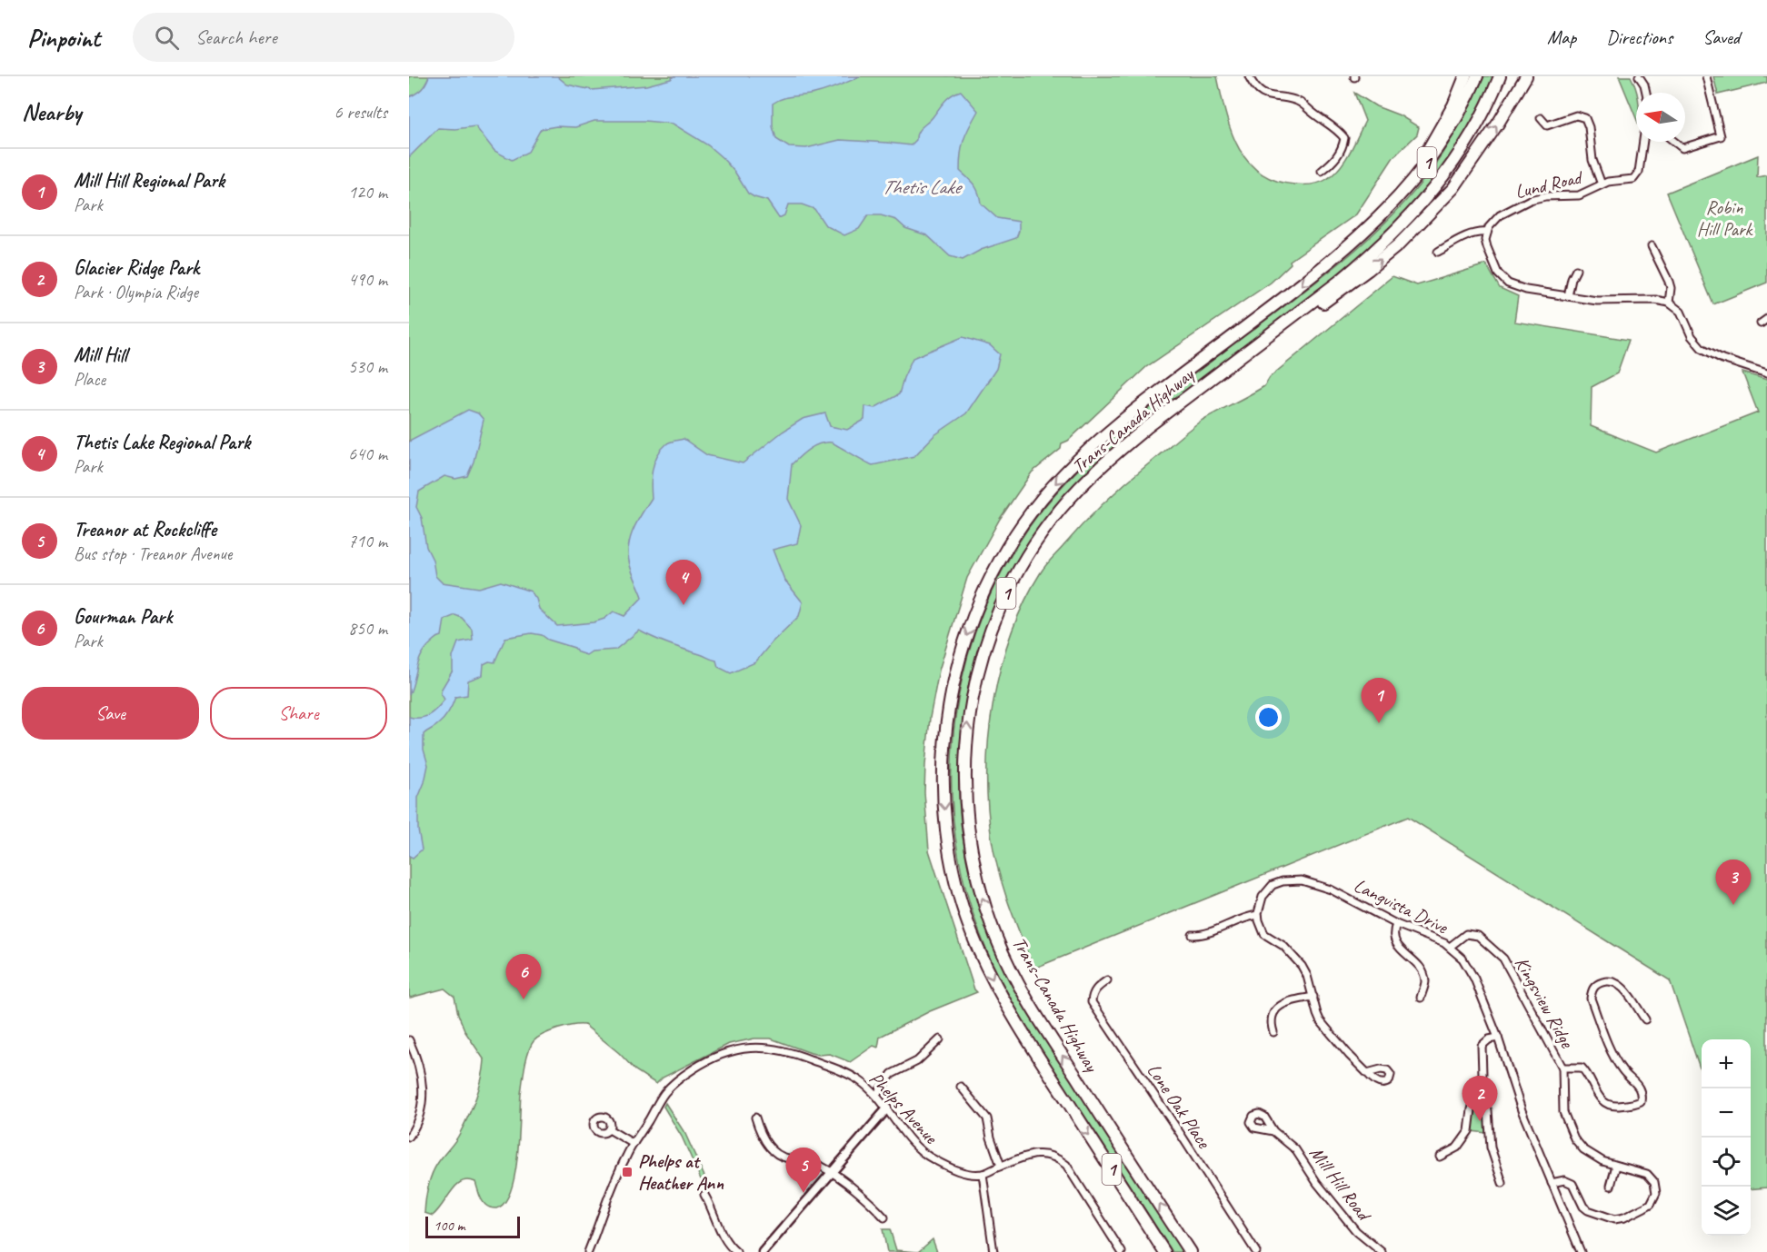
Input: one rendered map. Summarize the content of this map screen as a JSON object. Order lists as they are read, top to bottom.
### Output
{
  "streets": {
    "highway": ["1", "Trans-Canada Highway"],
    "street": [
      "Lund Road",
      "Langvista Drive",
      "Kingsview Ridge",
      "Lone Oak Place",
      "Phelps Avenue",
      "Mill Hill Road"
    ]
  },
  "crossings": [
    ["Langvista Drive", "Kingsview Ridge"]
  ],
  "water": ["Thetis Lake"],
  "parks": ["Robin Hill Park"],
  "places": {
    "transit": ["Phelps at Heather Ann"]
  },
  "scale_bar": "100 m",
  "north": "left",
  "page": {
    "header": "Pinpoint",
    "search": "Search here",
    "nav": ["Map", "Directions", "Saved"],
    "heading": ["Nearby", "6 results"],
    "list": [
      {
        "mark": "1",
        "name": "Mill Hill Regional Park",
        "note": "Park",
        "value": "120 m"
      },
      {
        "mark": "2",
        "name": "Glacier Ridge Park",
        "note": "Park · Olympia Ridge",
        "value": "490 m"
      },
      {
        "mark": "3",
        "name": "Mill Hill",
        "note": "Place",
        "value": "530 m"
      },
      {
        "mark": "4",
        "name": "Thetis Lake Regional Park",
        "note": "Park",
        "value": "640 m"
      },
      {
        "mark": "5",
        "name": "Treanor at Rockcliffe",
        "note": "Bus stop · Treanor Avenue",
        "value": "710 m"
      },
      {
        "mark": "6",
        "name": "Gourman Park",
        "note": "Park",
        "value": "850 m"
      }
    ],
    "pins": [
      "4",
      "1",
      "3",
      "6",
      "2",
      "5"
    ],
    "buttons": ["Save", "Share"],
    "map_buttons": ["+", "−"],
    "scale": "100 m"
  }
}
